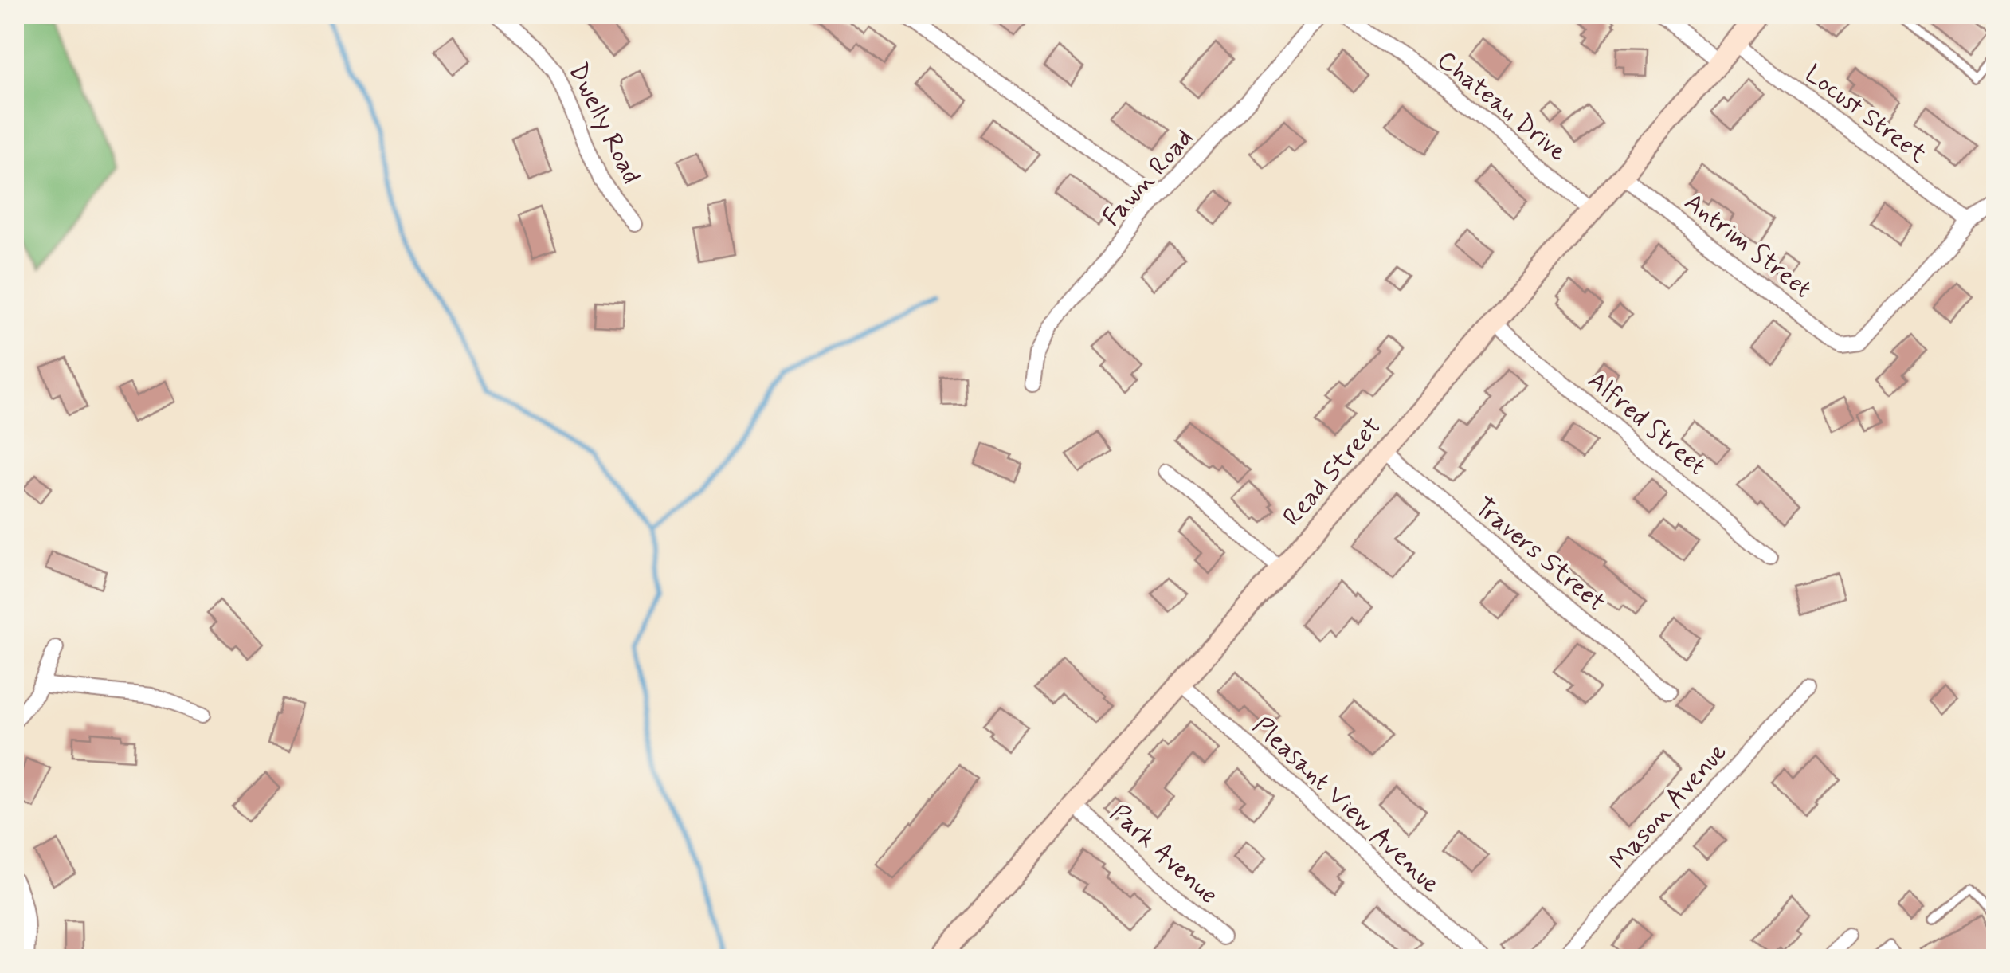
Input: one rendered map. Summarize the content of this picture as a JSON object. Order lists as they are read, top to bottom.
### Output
{
  "streets": {
    "main road": ["Read Street"],
    "street": [
      "Chateau Drive",
      "Locust Street",
      "Dwelly Road",
      "Fawn Road",
      "Antrim Street",
      "Alfred Street",
      "Travers Street",
      "Pleasant View Avenue",
      "Mason Avenue",
      "Park Avenue"
    ]
  },
  "crossings": [
    ["Chateau Drive", "Read Street"],
    ["Locust Street", "Antrim Street"],
    ["Locust Street", "Read Street"],
    ["Antrim Street", "Read Street"],
    ["Alfred Street", "Read Street"],
    ["Read Street", "Travers Street"],
    ["Read Street", "Pleasant View Avenue"],
    ["Read Street", "Park Avenue"]
  ]
}
